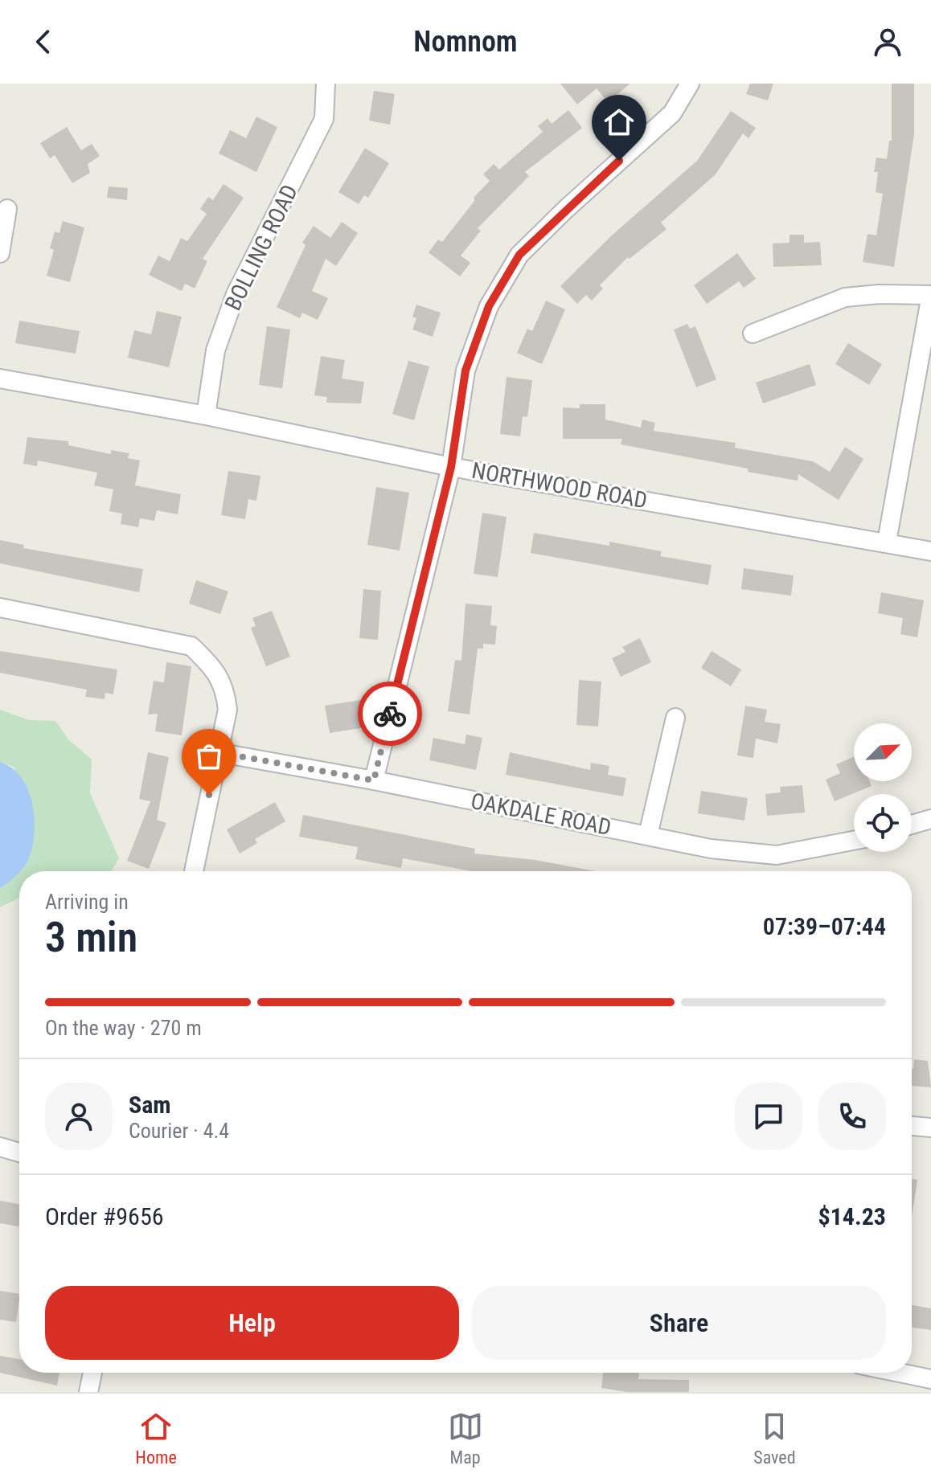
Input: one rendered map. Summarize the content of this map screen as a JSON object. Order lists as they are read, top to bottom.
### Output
{
  "streets": {
    "street": ["BOLLING ROAD", "NORTHWOOD ROAD", "OAKDALE ROAD"]
  },
  "crossings": [
    ["BOLLING ROAD", "NORTHWOOD ROAD"]
  ],
  "north": "top right",
  "page": {
    "header": "Nomnom",
    "heading": ["3 min", "Arriving in", "07:39–07:44"],
    "panel": [
      "Sam",
      "Courier · 4.4",
      "Order #9656",
      "$14.23"
    ],
    "bar": "On the way · 270 m",
    "buttons": ["Help", "Share"],
    "tabs": ["Home", "Map", "Saved"]
  }
}
